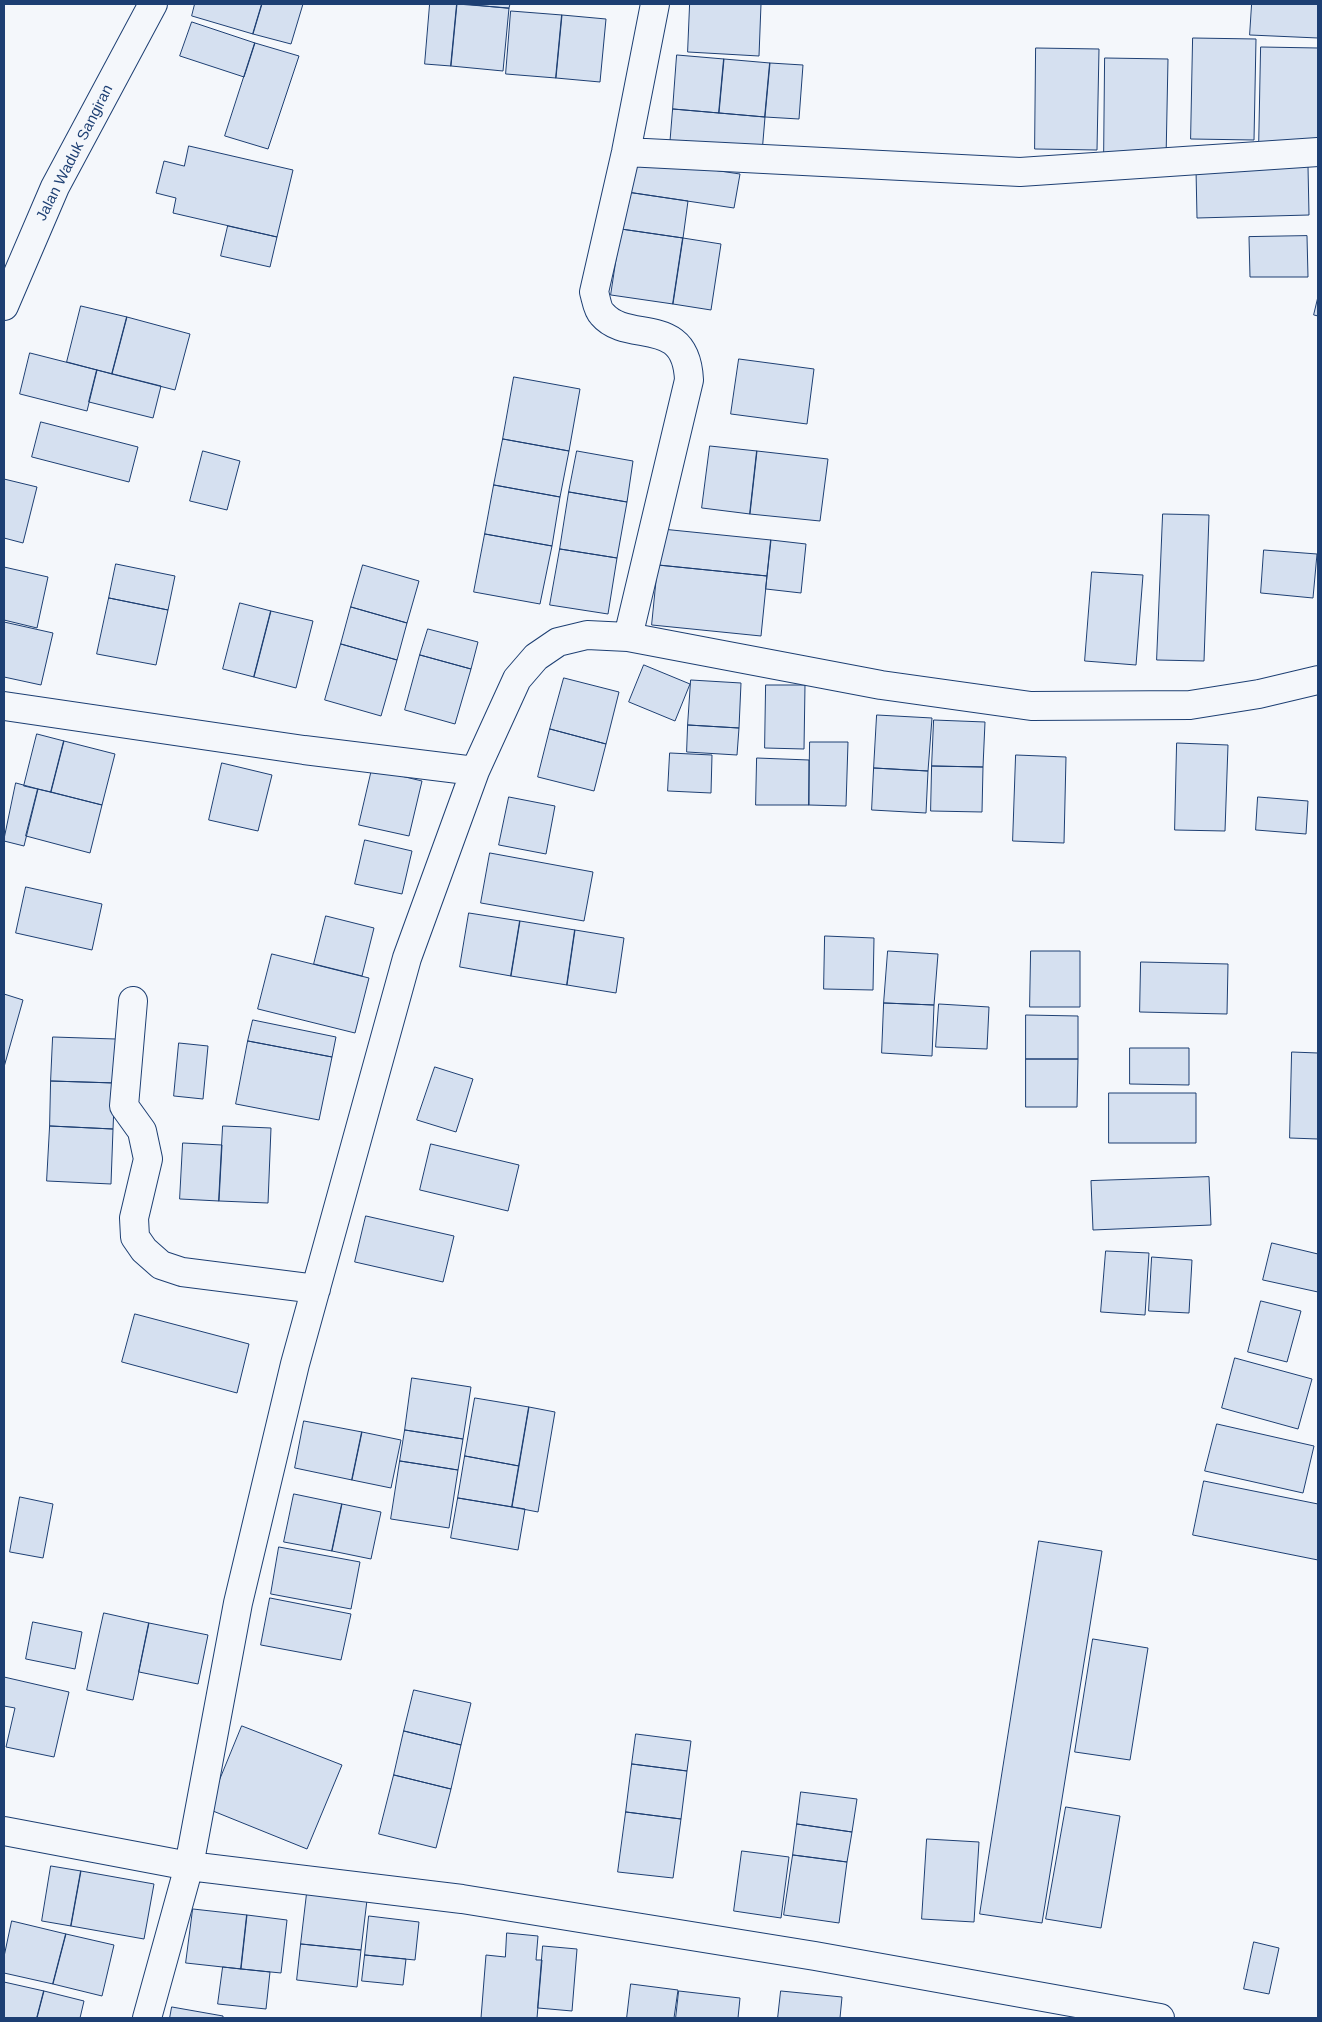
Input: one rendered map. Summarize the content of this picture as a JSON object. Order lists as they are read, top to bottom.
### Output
{
  "streets": {
    "street": ["Jalan Waduk Sangiran"]
  }
}
